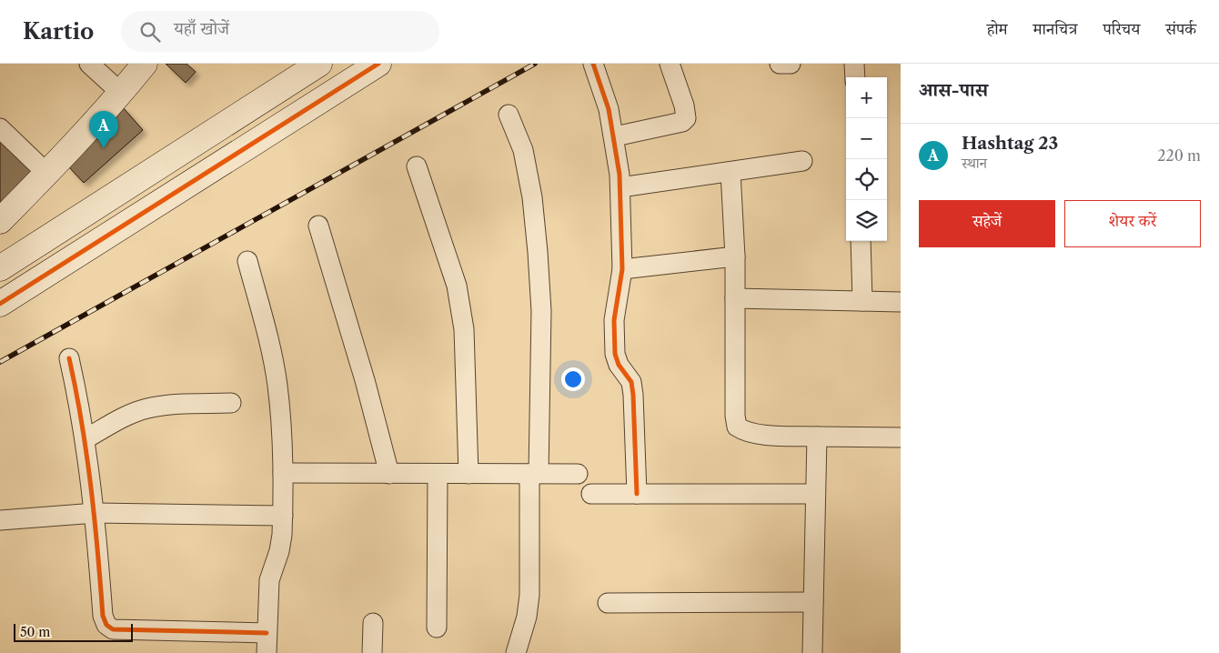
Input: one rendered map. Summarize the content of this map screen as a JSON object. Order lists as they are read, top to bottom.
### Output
{
  "scale_bar": "50 m",
  "page": {
    "header": "Kartio",
    "search": "यहाँ खोजें",
    "nav": [
      "होम",
      "मानचित्र",
      "परिचय",
      "संपर्क"
    ],
    "heading": "आस-पास",
    "map_buttons": ["+", "−"],
    "pins": "A",
    "list": [
      {
        "mark": "A",
        "name": "Hashtag 23",
        "note": "स्थान",
        "value": "220 m"
      }
    ],
    "buttons": ["सहेजें", "शेयर करें"],
    "scale": "50 m"
  }
}
